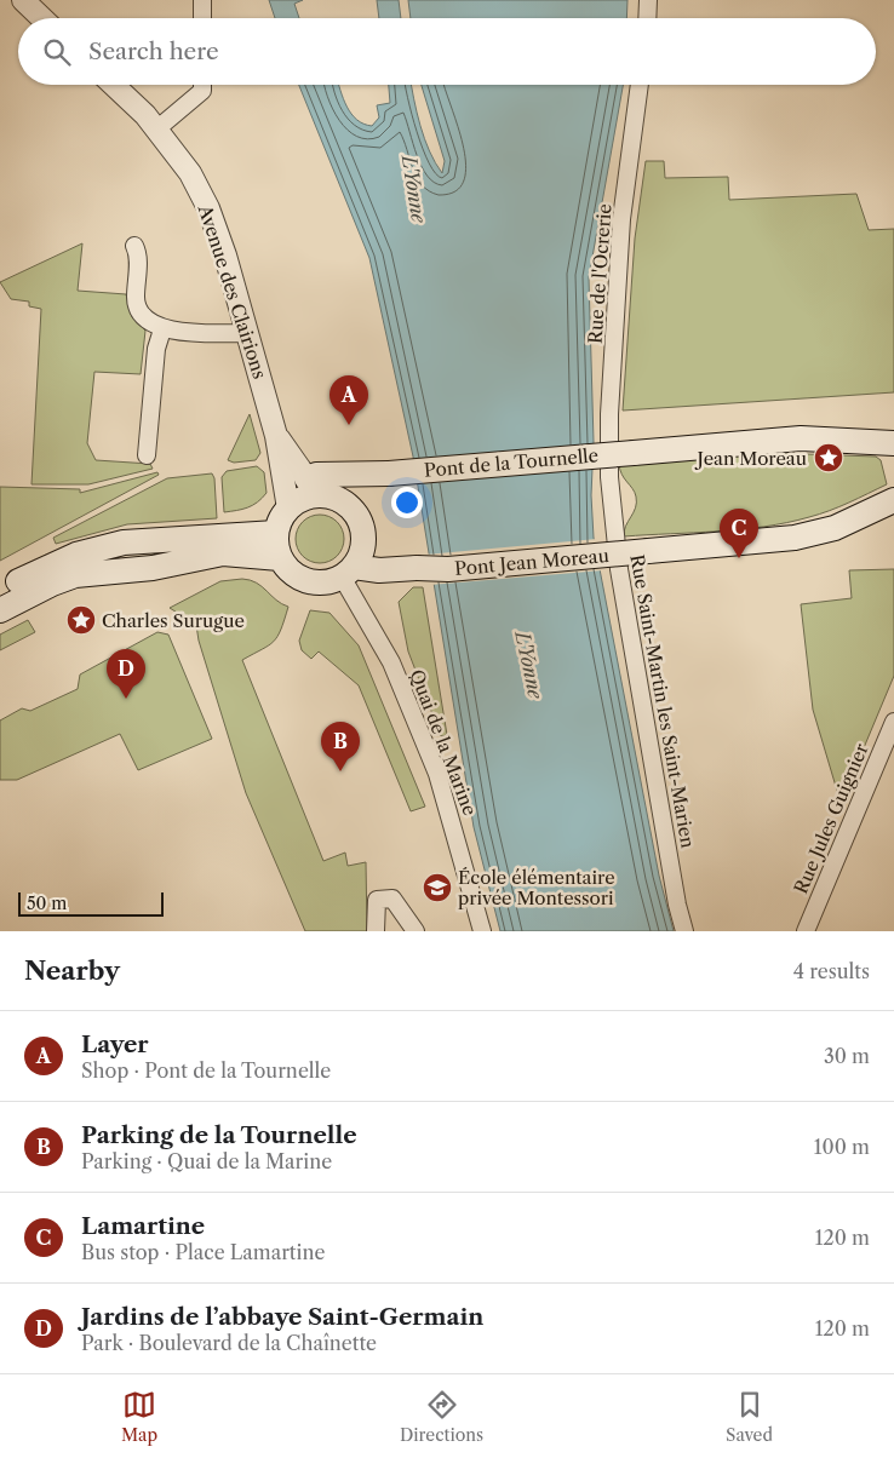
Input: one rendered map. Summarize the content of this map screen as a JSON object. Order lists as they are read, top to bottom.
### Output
{
  "streets": {
    "main road": ["Pont de la Tournelle", "Pont Jean Moreau"],
    "street": [
      "Rue de l'Ocrerie",
      "Avenue des Clairions",
      "Rue Saint-Martin les Saint-Marien",
      "Quai de la Marine",
      "Rue Jules Guignier"
    ]
  },
  "crossings": [
    ["Rue de l'Ocrerie", "Rue Saint-Martin les Saint-Marien"],
    ["Avenue des Clairions", "Pont de la Tournelle"],
    ["Avenue des Clairions", "Pont Jean Moreau"],
    ["Avenue des Clairions", "Quai de la Marine"],
    ["Pont de la Tournelle", "Pont Jean Moreau"],
    ["Pont de la Tournelle", "Quai de la Marine"],
    ["Pont Jean Moreau", "Quai de la Marine"]
  ],
  "water": ["L'Yonne"],
  "places": {
    "place": ["Jean Moreau", "Charles Surugue"],
    "school or university": ["École élémentaire privée Montessori"]
  },
  "scale_bar": "50 m",
  "page": {
    "search": "Search here",
    "pins": [
      "A",
      "C",
      "D",
      "B"
    ],
    "scale": "50 m",
    "heading": ["Nearby", "4 results"],
    "list": [
      {
        "mark": "A",
        "name": "Layer",
        "note": "Shop · Pont de la Tournelle",
        "value": "30 m"
      },
      {
        "mark": "B",
        "name": "Parking de la Tournelle",
        "note": "Parking · Quai de la Marine",
        "value": "100 m"
      },
      {
        "mark": "C",
        "name": "Lamartine",
        "note": "Bus stop · Place Lamartine",
        "value": "120 m"
      },
      {
        "mark": "D",
        "name": "Jardins de l’abbaye Saint-Germain",
        "note": "Park · Boulevard de la Chaînette",
        "value": "120 m"
      }
    ],
    "nav": ["Map", "Directions", "Saved"]
  }
}
